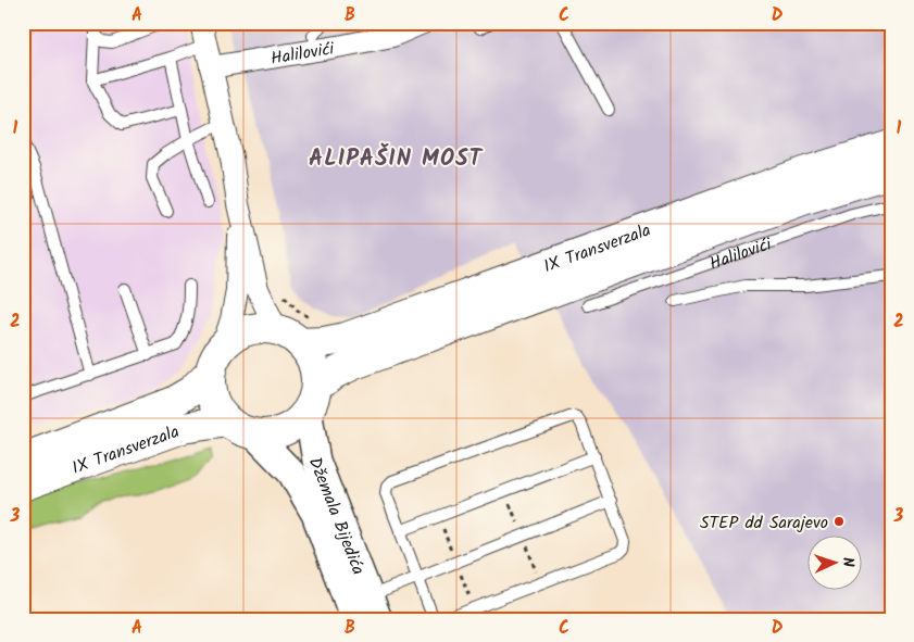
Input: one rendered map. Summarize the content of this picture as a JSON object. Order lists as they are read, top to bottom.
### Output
{
  "streets": {
    "main road": ["IX Transverzala"],
    "street": ["Halilovići", "Džemala Bijedića"]
  },
  "crossings": [
    ["IX Transverzala", "Džemala Bijedića"]
  ],
  "districts": ["ALIPAŠIN MOST"],
  "places": ["STEP dd Sarajevo"],
  "north": "right",
  "grid": {
    "columns": [
      "A",
      "B",
      "C",
      "D"
    ],
    "rows": ["1", "2", "3"]
  }
}
